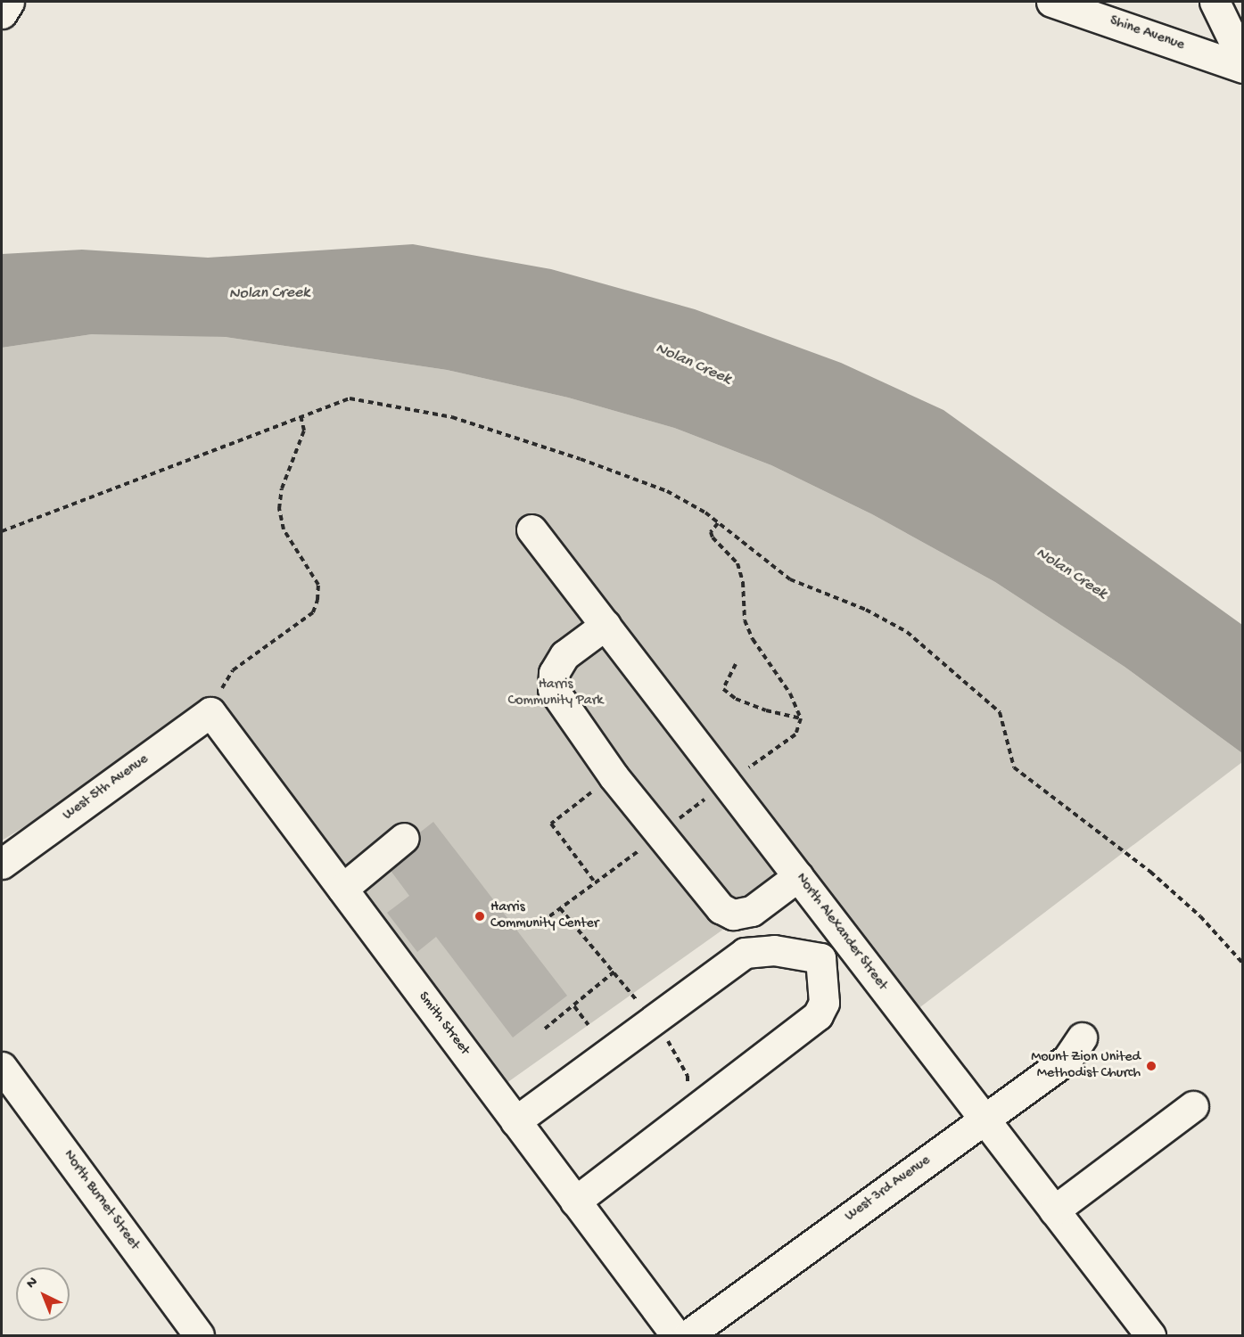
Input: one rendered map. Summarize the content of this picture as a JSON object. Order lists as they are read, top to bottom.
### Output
{
  "streets": {
    "street": [
      "Shine Avenue",
      "West 5th Avenue",
      "North Alexander Street",
      "Smith Street",
      "West 3rd Avenue",
      "North Burnet Street"
    ]
  },
  "crossings": [
    ["West 5th Avenue", "Smith Street"],
    ["North Alexander Street", "West 3rd Avenue"]
  ],
  "water": ["Nolan Creek"],
  "parks": ["Harris Community Park"],
  "places": ["Harris Community Center", "Mount Zion United Methodist Church"],
  "north": "top left"
}
